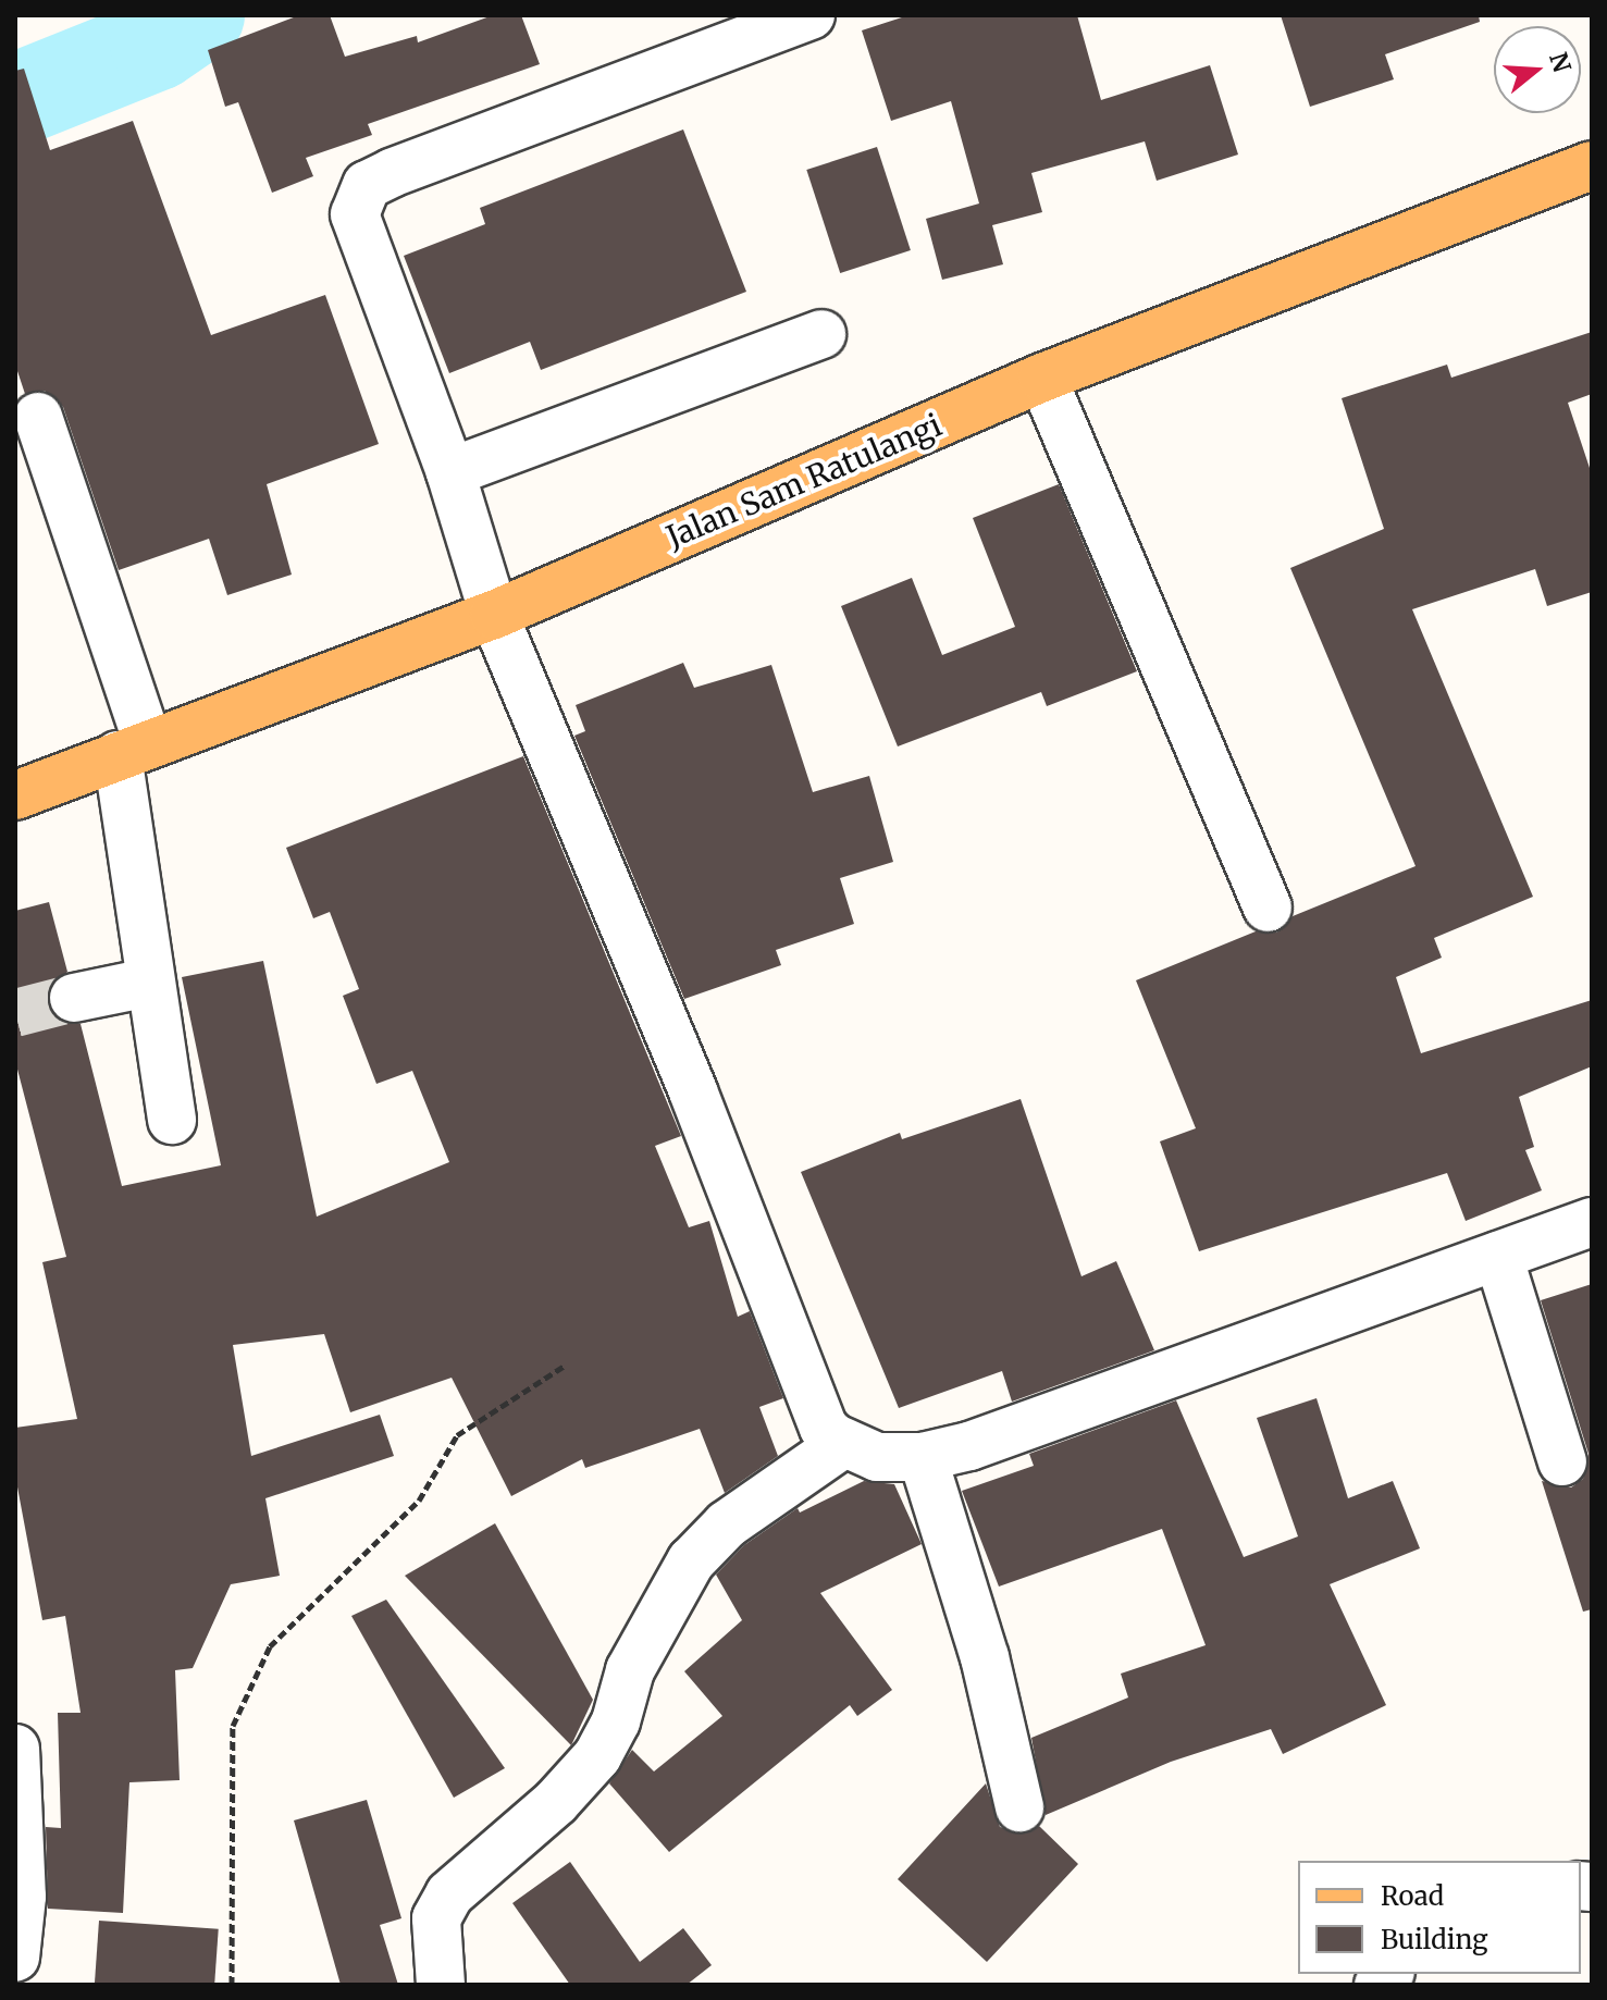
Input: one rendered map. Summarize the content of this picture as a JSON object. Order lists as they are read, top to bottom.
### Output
{
  "streets": {
    "main road": ["Jalan Sam Ratulangi"]
  },
  "legend": ["Road", "Building"],
  "north": "right"
}
